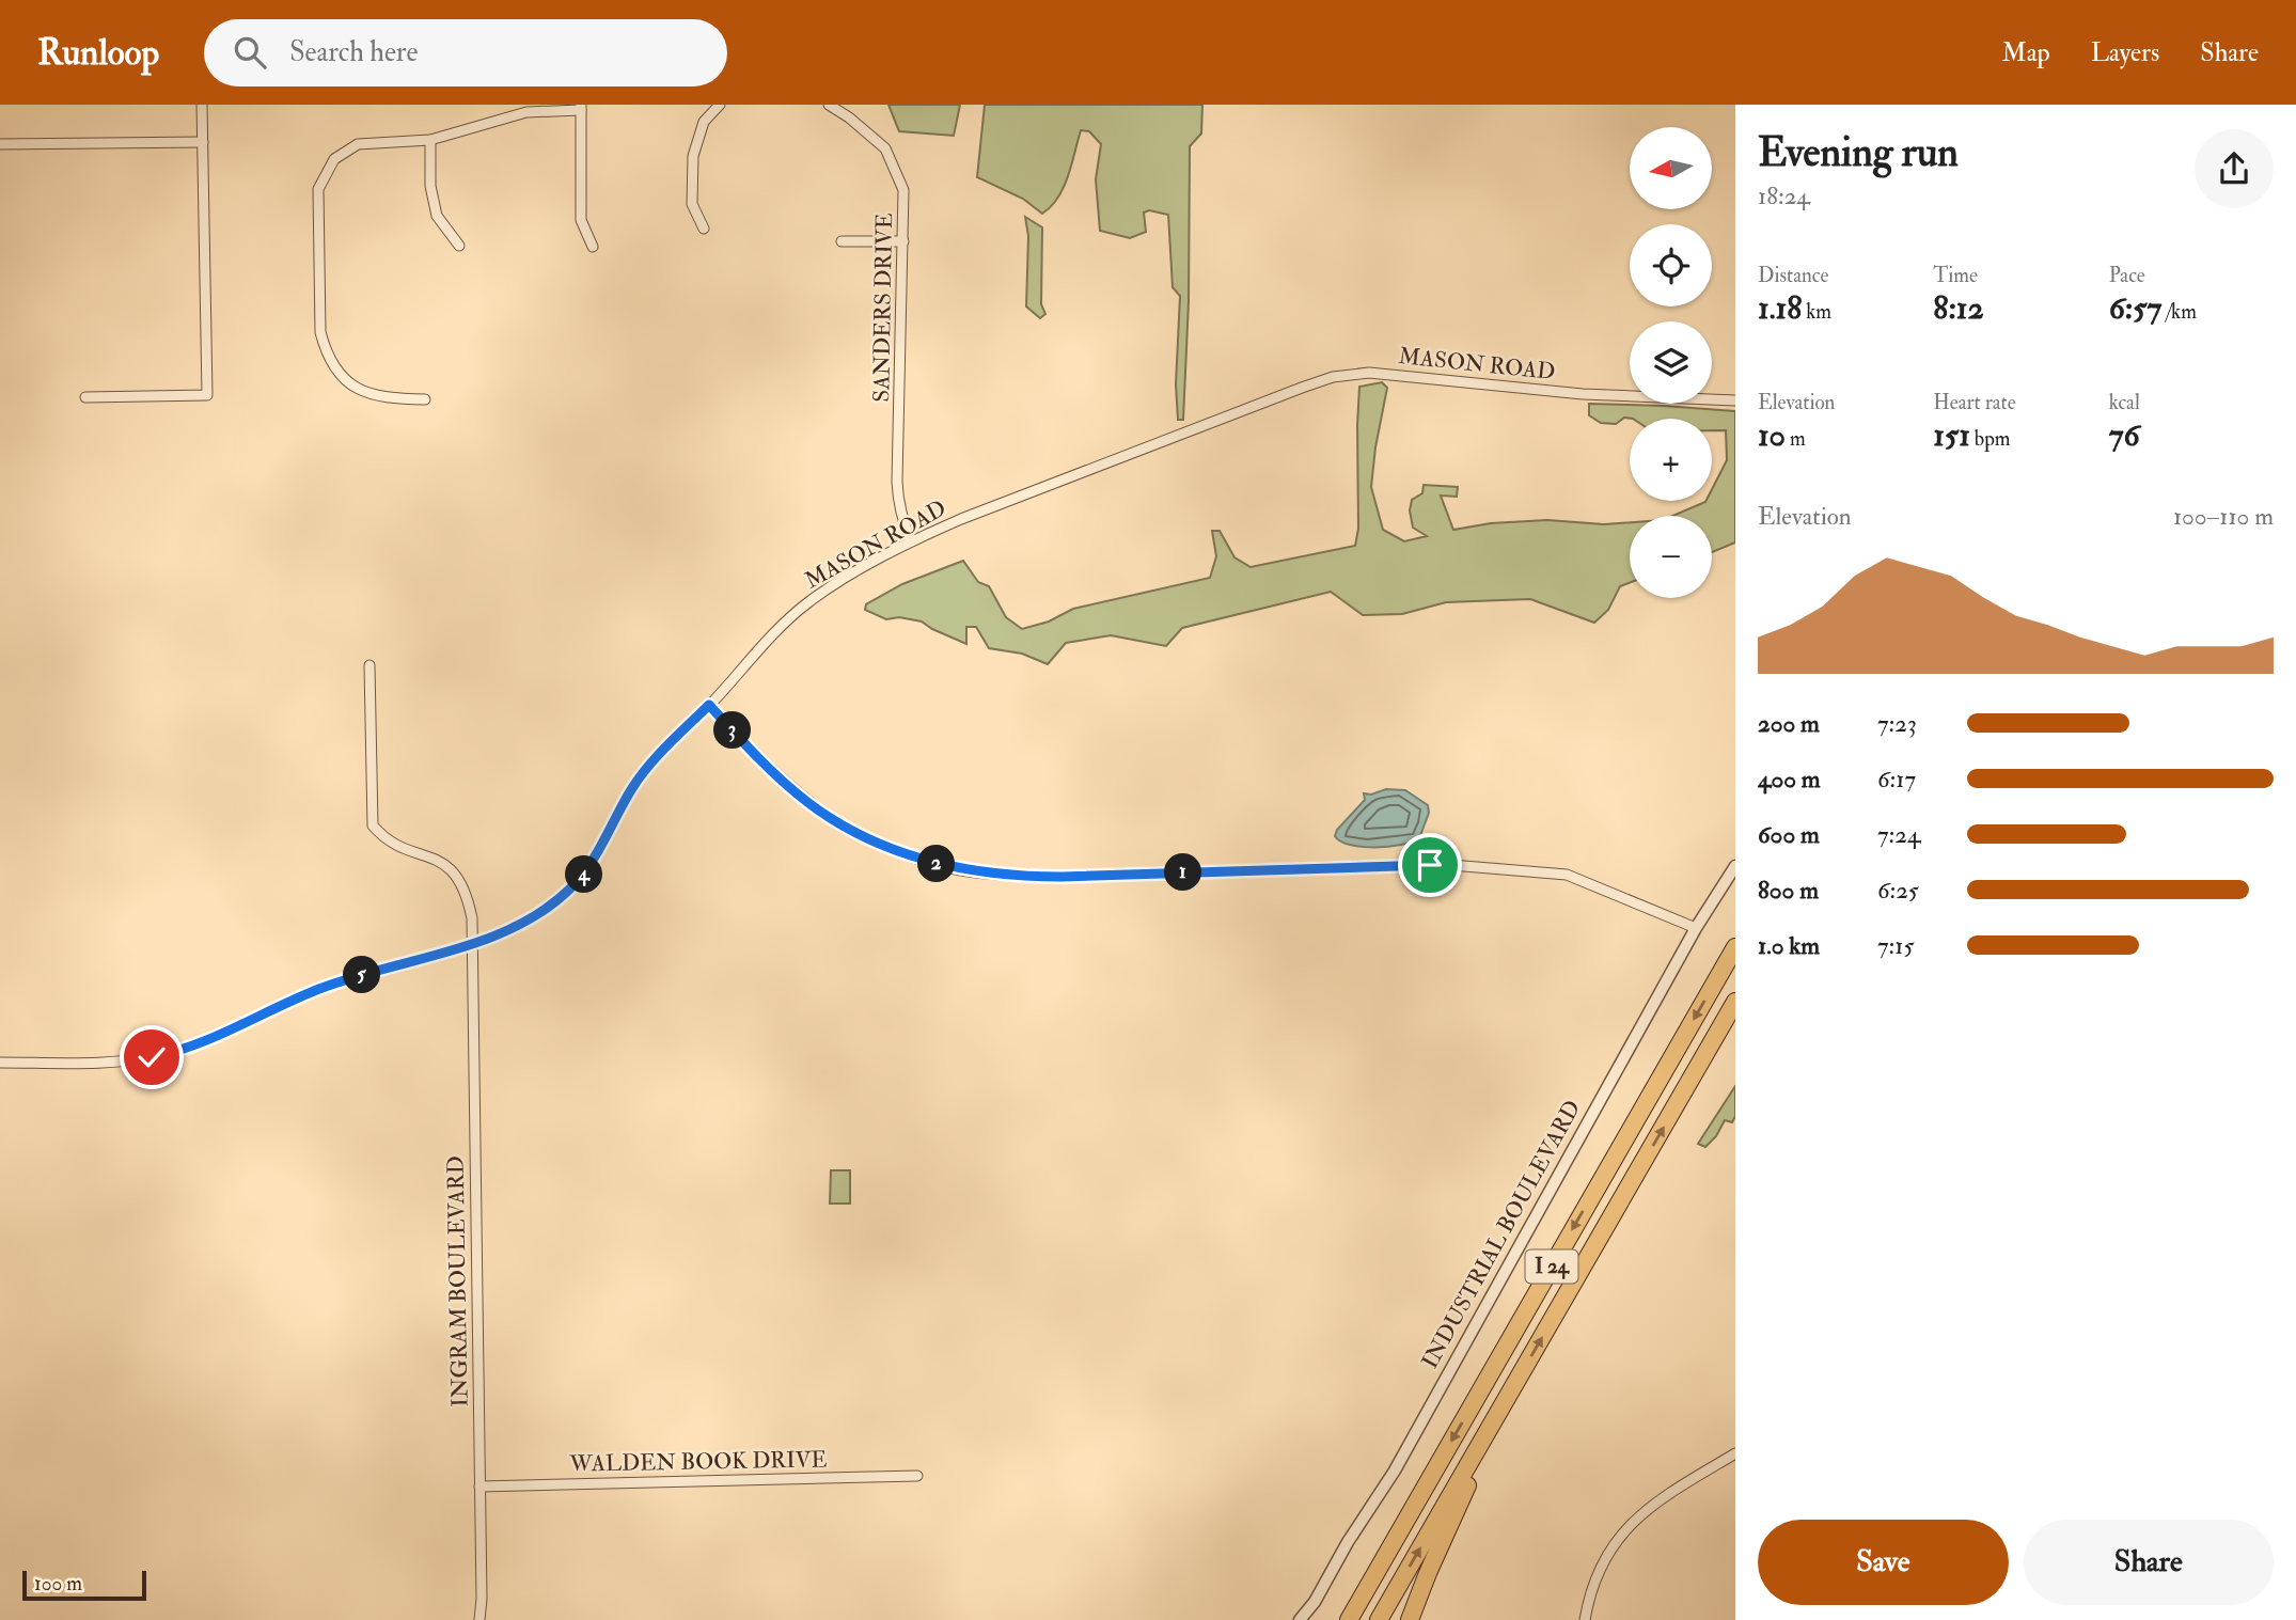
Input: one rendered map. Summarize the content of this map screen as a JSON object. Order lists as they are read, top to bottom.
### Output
{
  "streets": {
    "highway": ["I 24"],
    "street": [
      "SANDERS DRIVE",
      "MASON ROAD",
      "INDUSTRIAL BOULEVARD",
      "INGRAM BOULEVARD",
      "WALDEN BOOK DRIVE"
    ]
  },
  "crossings": [
    ["SANDERS DRIVE", "MASON ROAD"],
    ["MASON ROAD", "INGRAM BOULEVARD"],
    ["INGRAM BOULEVARD", "WALDEN BOOK DRIVE"]
  ],
  "scale_bar": "100 m",
  "north": "left",
  "page": {
    "header": "Runloop",
    "search": "Search here",
    "nav": ["Map", "Layers", "Share"],
    "heading": ["Evening run", "18:24"],
    "map_buttons": ["+", "−"],
    "stats": [
      ["Distance", "1.18 km"],
      ["Time", "8:12"],
      ["Pace", "6:57 /km"],
      ["Elevation", "10 m"],
      ["Heart rate", "151 bpm"],
      ["kcal", "76"]
    ],
    "chart": ["Elevation", "100–110 m"],
    "list": [
      {
        "name": "200 m",
        "note": "7:23"
      },
      {
        "name": "400 m",
        "note": "6:17"
      },
      {
        "name": "600 m",
        "note": "7:24"
      },
      {
        "name": "800 m",
        "note": "6:25"
      },
      {
        "name": "1.0 km",
        "note": "7:15"
      }
    ],
    "pins": [
      "3",
      "2",
      "1",
      "4",
      "5"
    ],
    "buttons": ["Save", "Share"],
    "scale": "100 m"
  }
}
